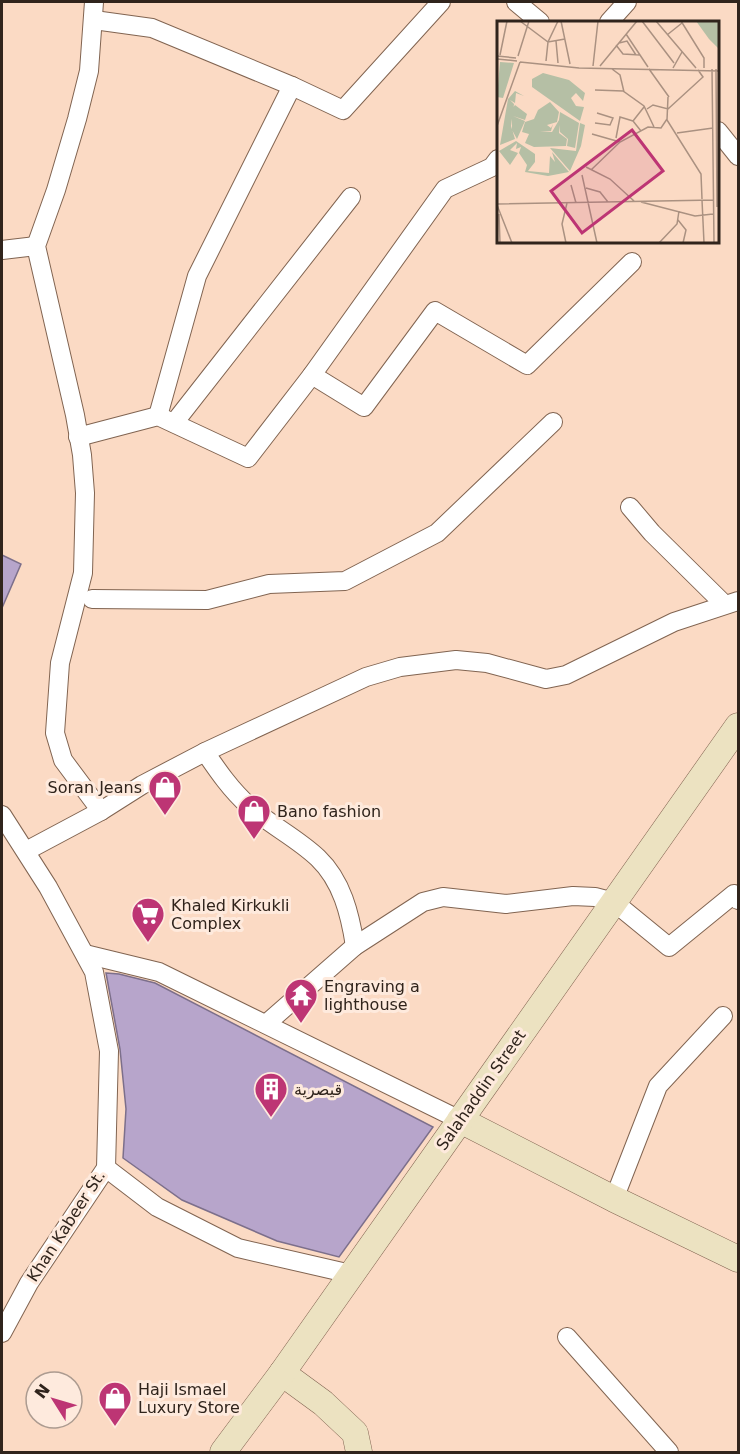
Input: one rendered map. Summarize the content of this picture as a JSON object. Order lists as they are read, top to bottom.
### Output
{
  "streets": {
    "street": ["Salahaddin Street", "Khan Kabeer St."]
  },
  "places": {
    "shop": ["Soran Jeans", "Bano fashion", "Haji Ismael Luxury Store"],
    "supermarket": ["Khaled Kirkukli Complex"],
    "temple": ["Engraving a lighthouse"],
    "building": ["قيصرية"]
  },
  "north": "top left"
}
